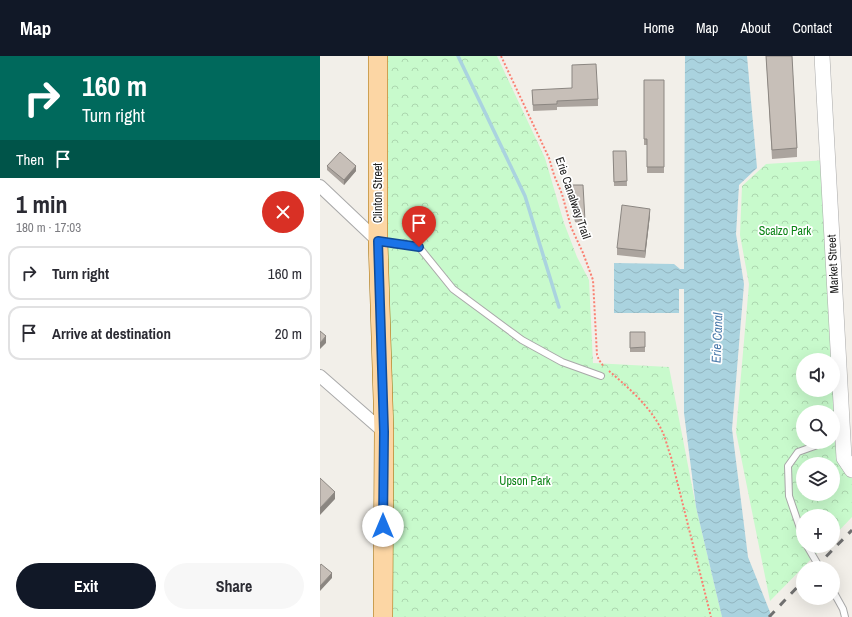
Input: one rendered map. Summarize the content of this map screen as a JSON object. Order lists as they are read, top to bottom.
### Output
{
  "streets": {
    "main road": ["Clinton Street"],
    "street": ["Market Street"],
    "path": ["Erie Canalway Trail"]
  },
  "water": ["Erie Canal"],
  "parks": ["Scalzo Park", "Upson Park"],
  "page": {
    "header": "Map",
    "nav": [
      "Home",
      "Map",
      "About",
      "Contact"
    ],
    "turn": ["160 m", "Turn right"],
    "then": "Then",
    "heading": ["1 min", "180 m · 17:03"],
    "list": [
      {
        "name": "Turn right",
        "value": "160 m"
      },
      {
        "name": "Arrive at destination",
        "value": "20 m"
      }
    ],
    "map_buttons": ["+", "−"],
    "buttons": ["Exit", "Share"]
  }
}
